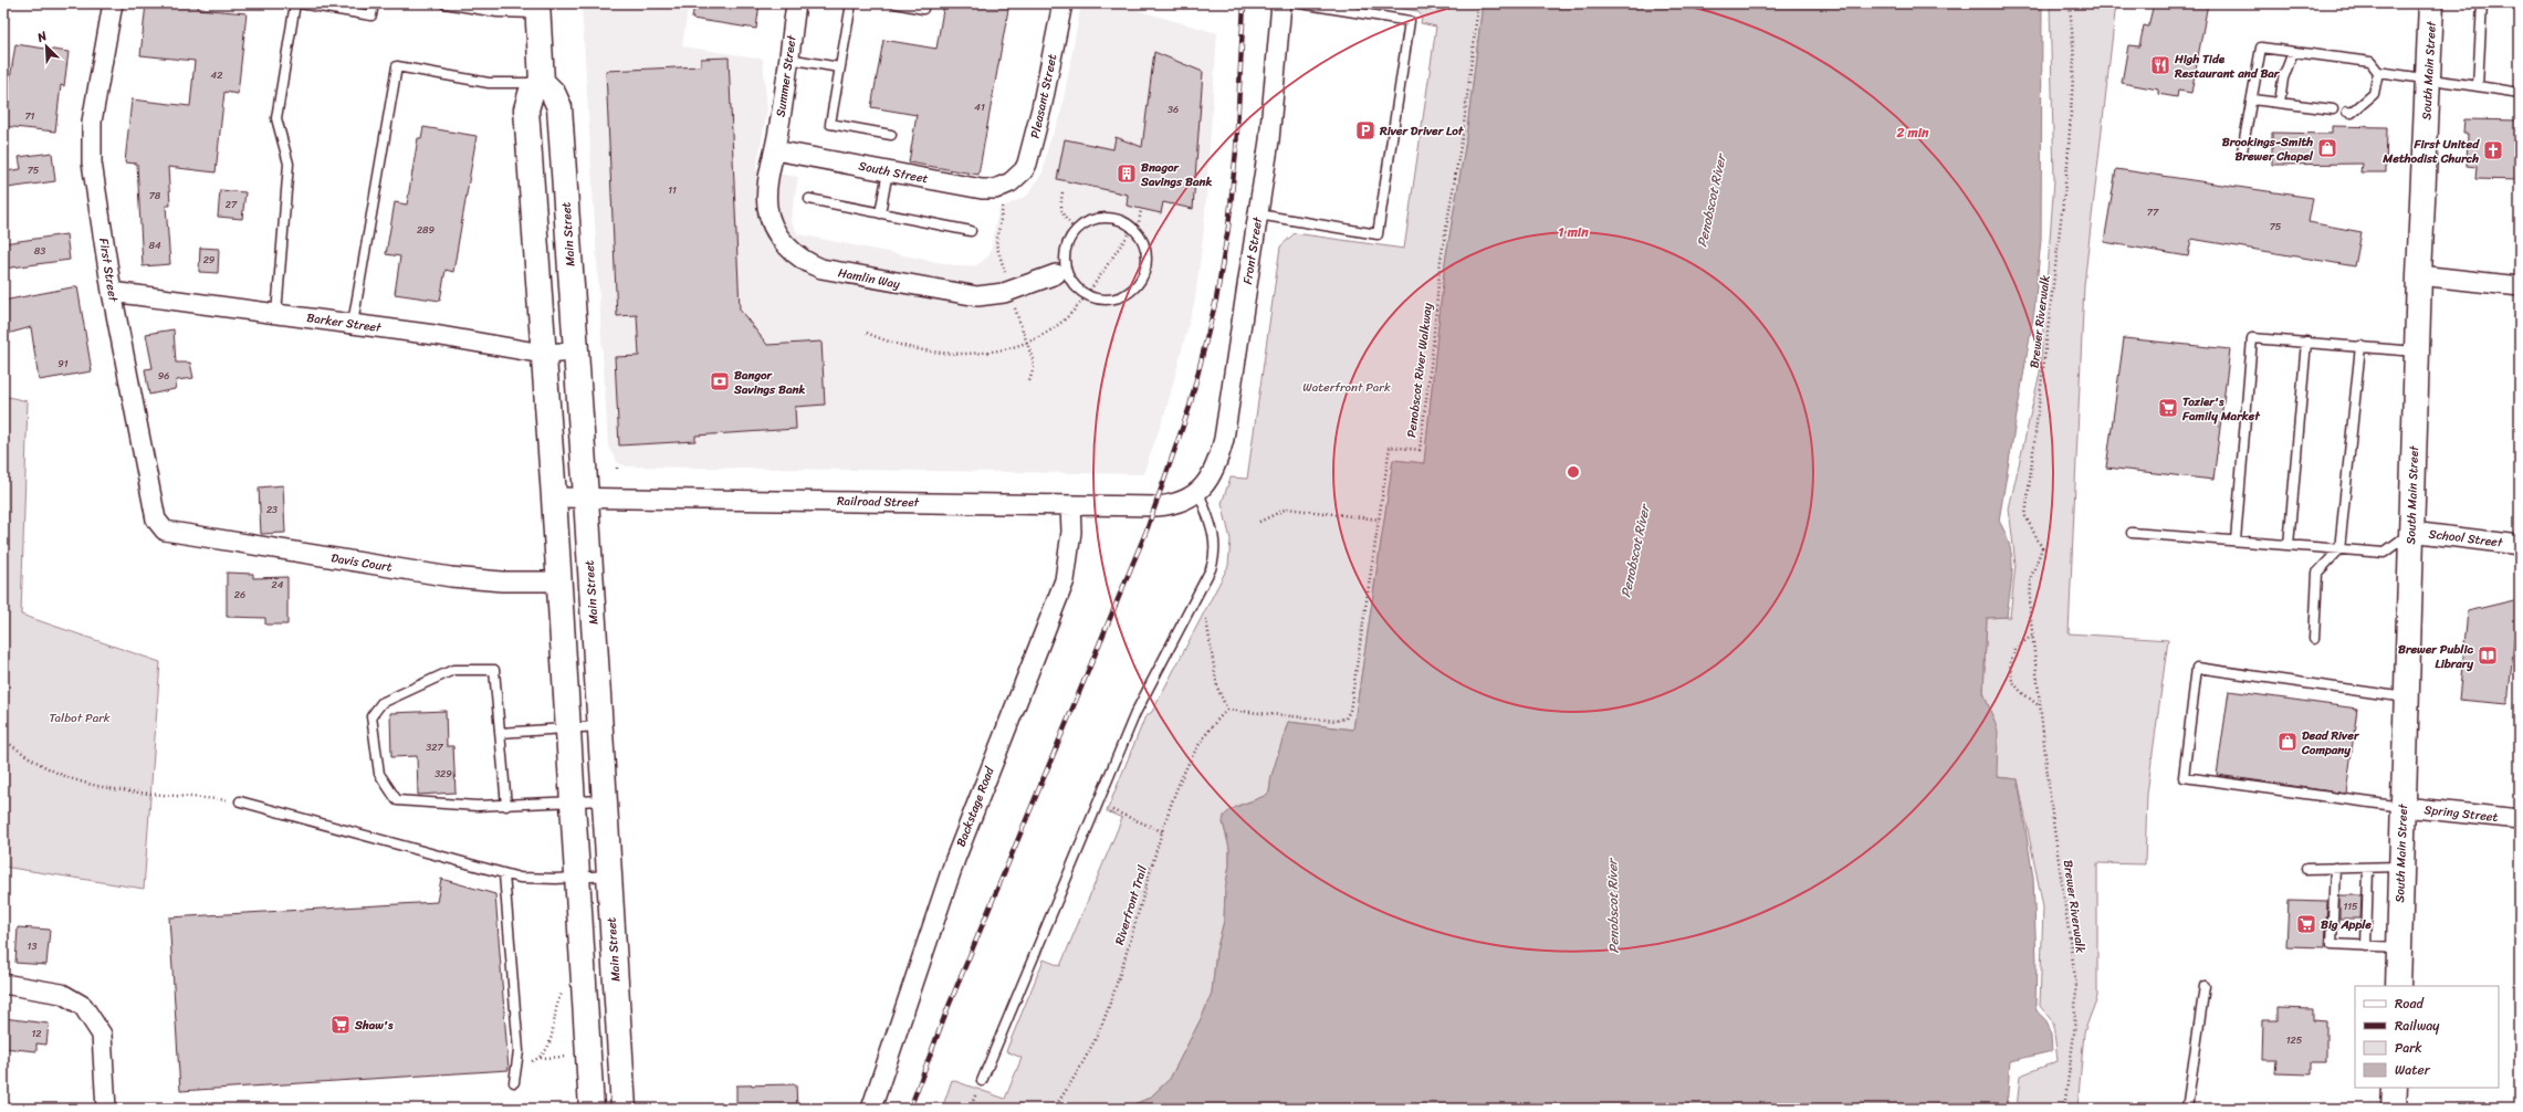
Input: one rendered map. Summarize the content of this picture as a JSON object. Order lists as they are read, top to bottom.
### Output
{
  "streets": {
    "main road": ["South Main Street", "Main Street"],
    "street": [
      "Summer Street",
      "Pleasant Street",
      "South Street",
      "Front Street",
      "First Street",
      "Hamlin Way",
      "Barker Street",
      "Railroad Street",
      "School Street",
      "Davis Court",
      "Backstage Road",
      "Spring Street"
    ],
    "path": ["Brewer Riverwalk", "Penobscot River Walkway", "Riverfront Trail"]
  },
  "crossings": [
    ["South Main Street", "School Street"],
    ["South Main Street", "Spring Street"],
    ["Summer Street", "South Street"],
    ["Summer Street", "Hamlin Way"],
    ["Pleasant Street", "South Street"],
    ["South Street", "Hamlin Way"],
    ["Main Street", "Barker Street"],
    ["Main Street", "Railroad Street"],
    ["Front Street", "Railroad Street"],
    ["First Street", "Barker Street"],
    ["First Street", "Davis Court"],
    ["Penobscot River Walkway", "Riverfront Trail"],
    ["Railroad Street", "Backstage Road"]
  ],
  "water": ["Penobscot River"],
  "parks": ["Waterfront Park", "Talbot Park"],
  "places": {
    "restaurant": ["High Tide Restaurant and Bar"],
    "parking": ["River Driver Lot"],
    "shop": ["Brookings-Smith Brewer Chapel", "Dead River Company"],
    "church": ["First United Methodist Church"],
    "building": ["Bnagor Savings Bank"],
    "bank": ["Bangor Savings Bank"],
    "supermarket": ["Tozier's Family Market", "Big Apple", "Shaw's"],
    "library": ["Brewer Public Library"]
  },
  "house_numbers": [
    "42",
    "41",
    "36",
    "71",
    "75",
    "11",
    "78",
    "27",
    "77",
    "75",
    "289",
    "84",
    "83",
    "29",
    "91",
    "96",
    "23",
    "24",
    "26",
    "327",
    "329",
    "115",
    "13",
    "12",
    "125"
  ],
  "legend": [
    "Road",
    "Railway",
    "Park",
    "Water"
  ],
  "north": "top left",
  "rings": ["2 min", "1 min"]
}
